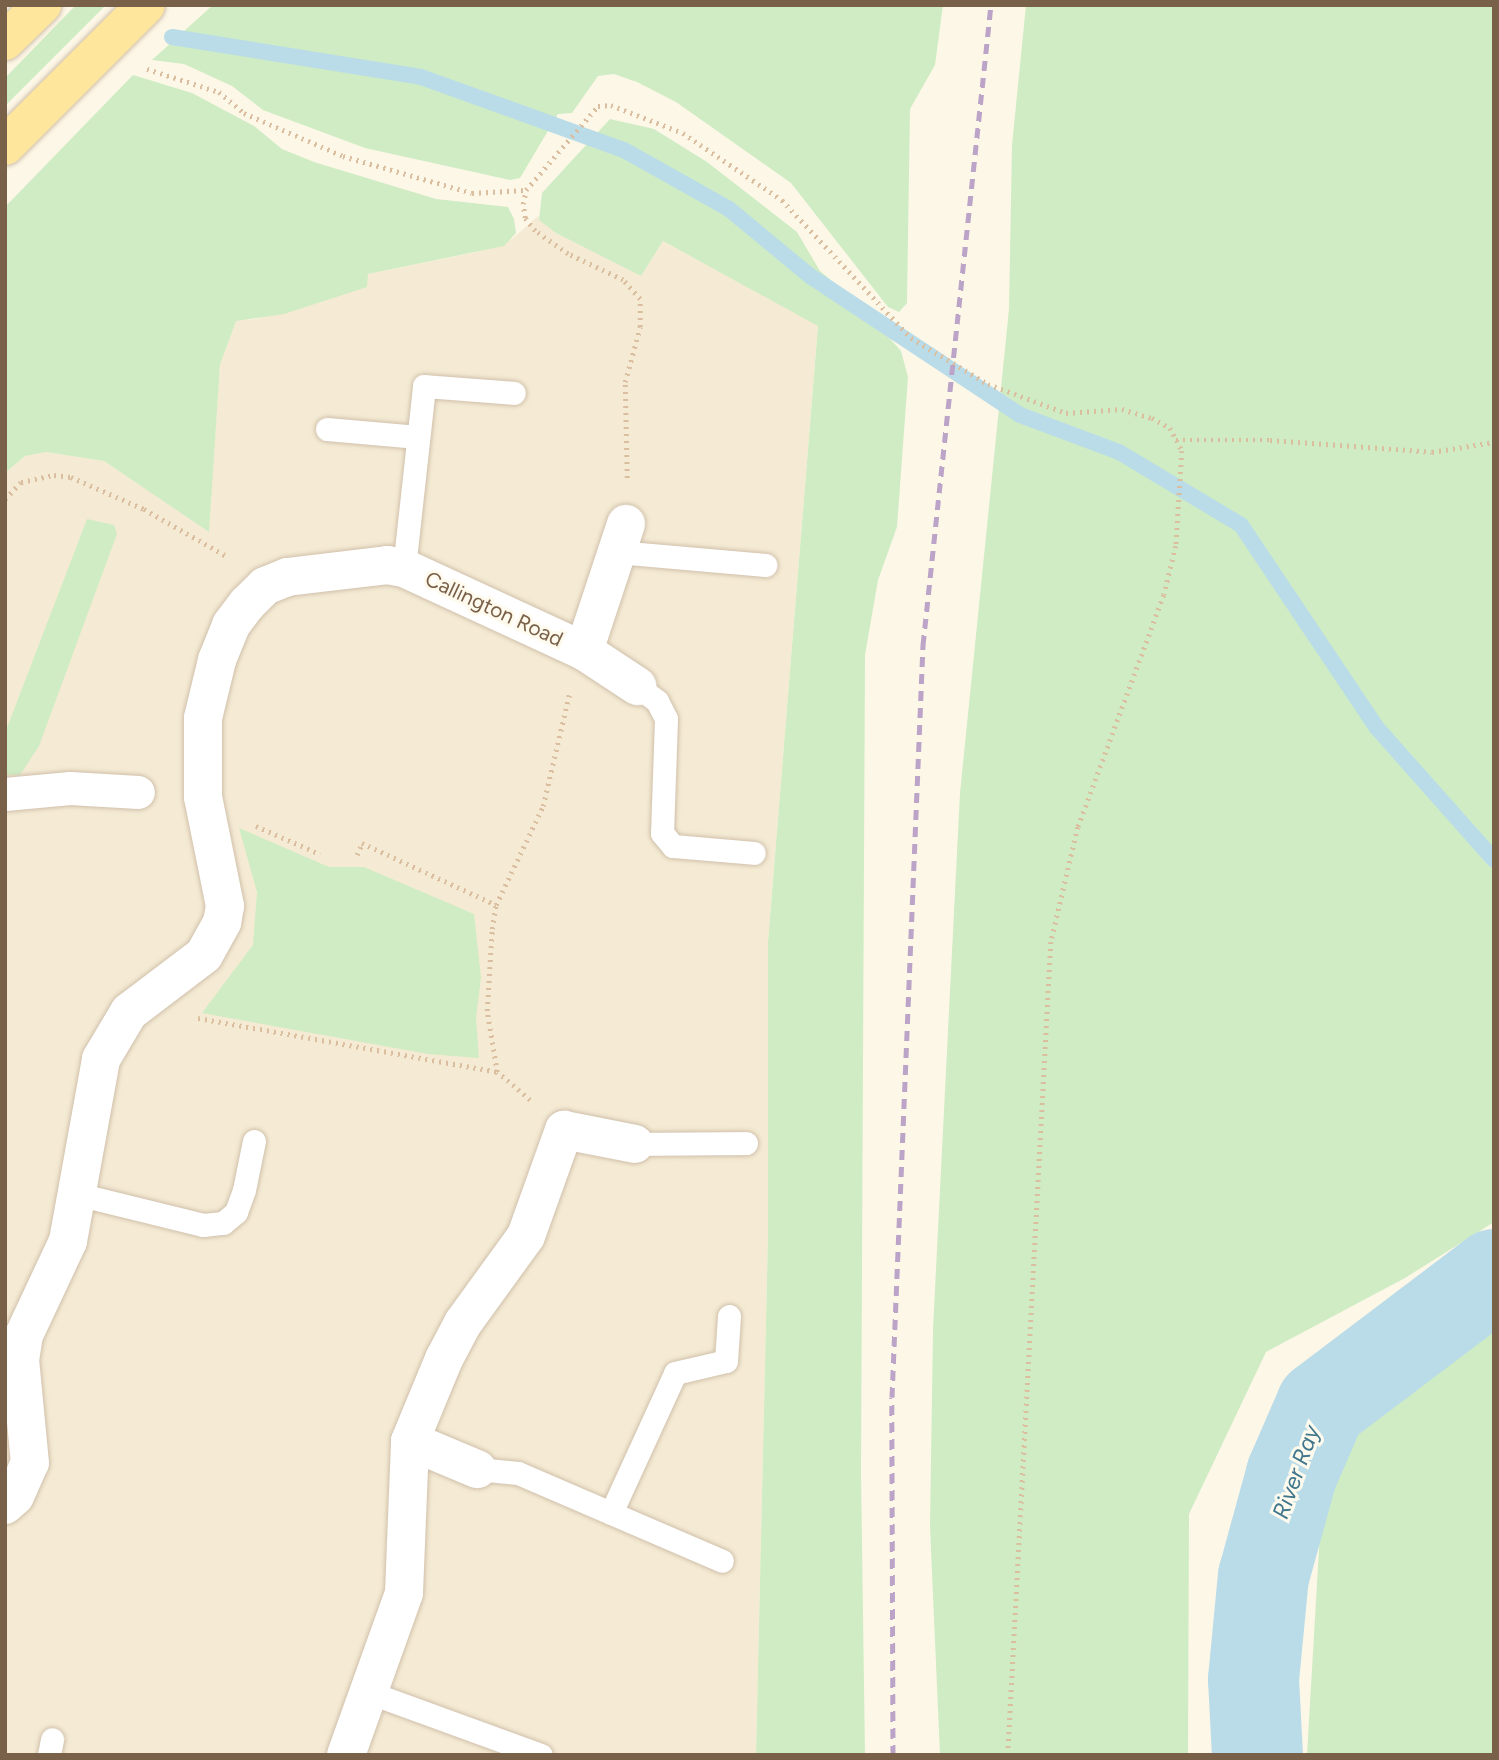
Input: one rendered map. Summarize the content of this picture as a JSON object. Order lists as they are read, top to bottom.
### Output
{
  "streets": {
    "street": ["Callington Road"]
  },
  "water": ["River Ray"]
}
